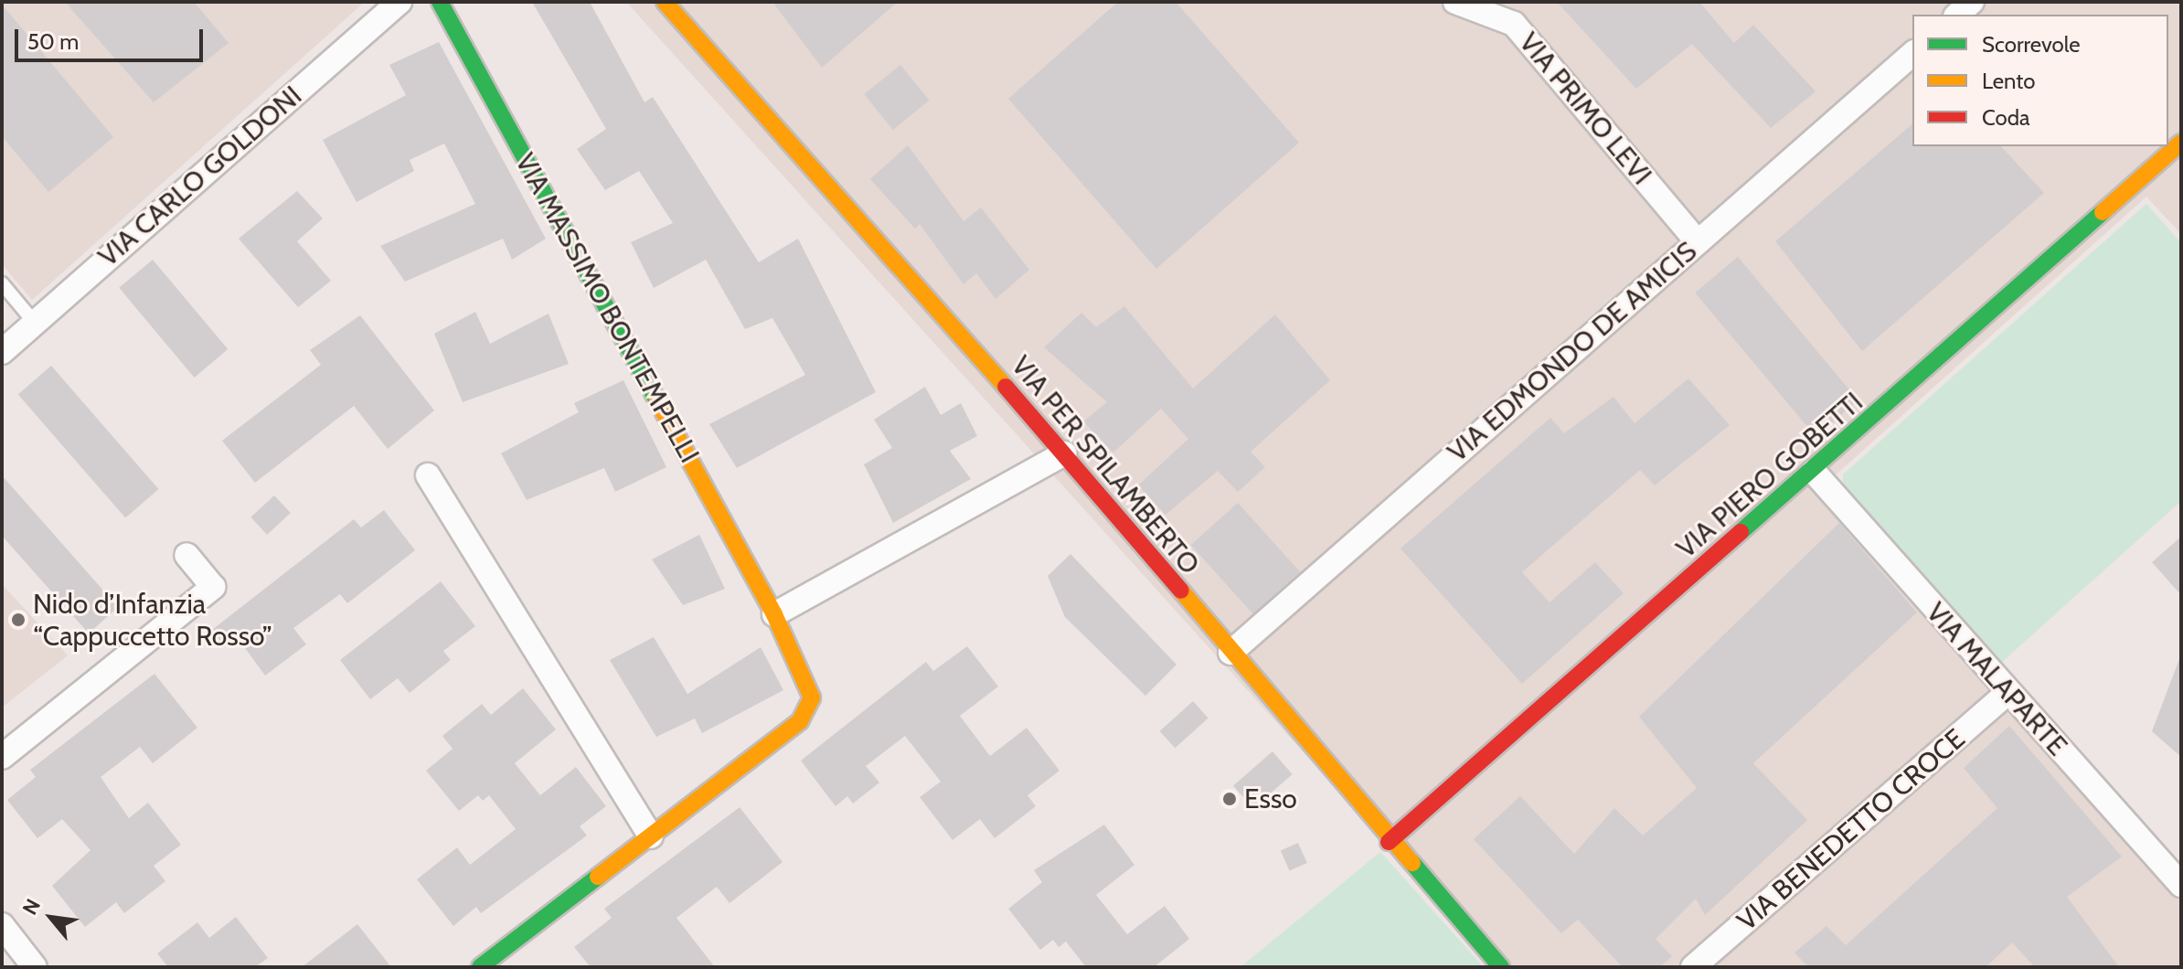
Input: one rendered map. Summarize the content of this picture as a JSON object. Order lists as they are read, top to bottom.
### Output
{
  "streets": {
    "street": [
      "VIA PRIMO LEVI",
      "VIA CARLO GOLDONI",
      "VIA MASSIMO BONTEMPELLI",
      "VIA EDMONDO DE AMICIS",
      "VIA PER SPILAMBERTO",
      "VIA PIERO GOBETTI",
      "VIA MALAPARTE",
      "VIA BENEDETTO CROCE"
    ]
  },
  "crossings": [
    ["VIA PRIMO LEVI", "VIA EDMONDO DE AMICIS"],
    ["VIA EDMONDO DE AMICIS", "VIA PER SPILAMBERTO"],
    ["VIA PER SPILAMBERTO", "VIA PIERO GOBETTI"],
    ["VIA PIERO GOBETTI", "VIA MALAPARTE"],
    ["VIA MALAPARTE", "VIA BENEDETTO CROCE"]
  ],
  "places": ["Nido d’Infanzia “Cappuccetto Rosso”", "Esso"],
  "legend": ["Scorrevole", "Lento", "Coda"],
  "scale_bar": "50 m",
  "north": "top left"
}
